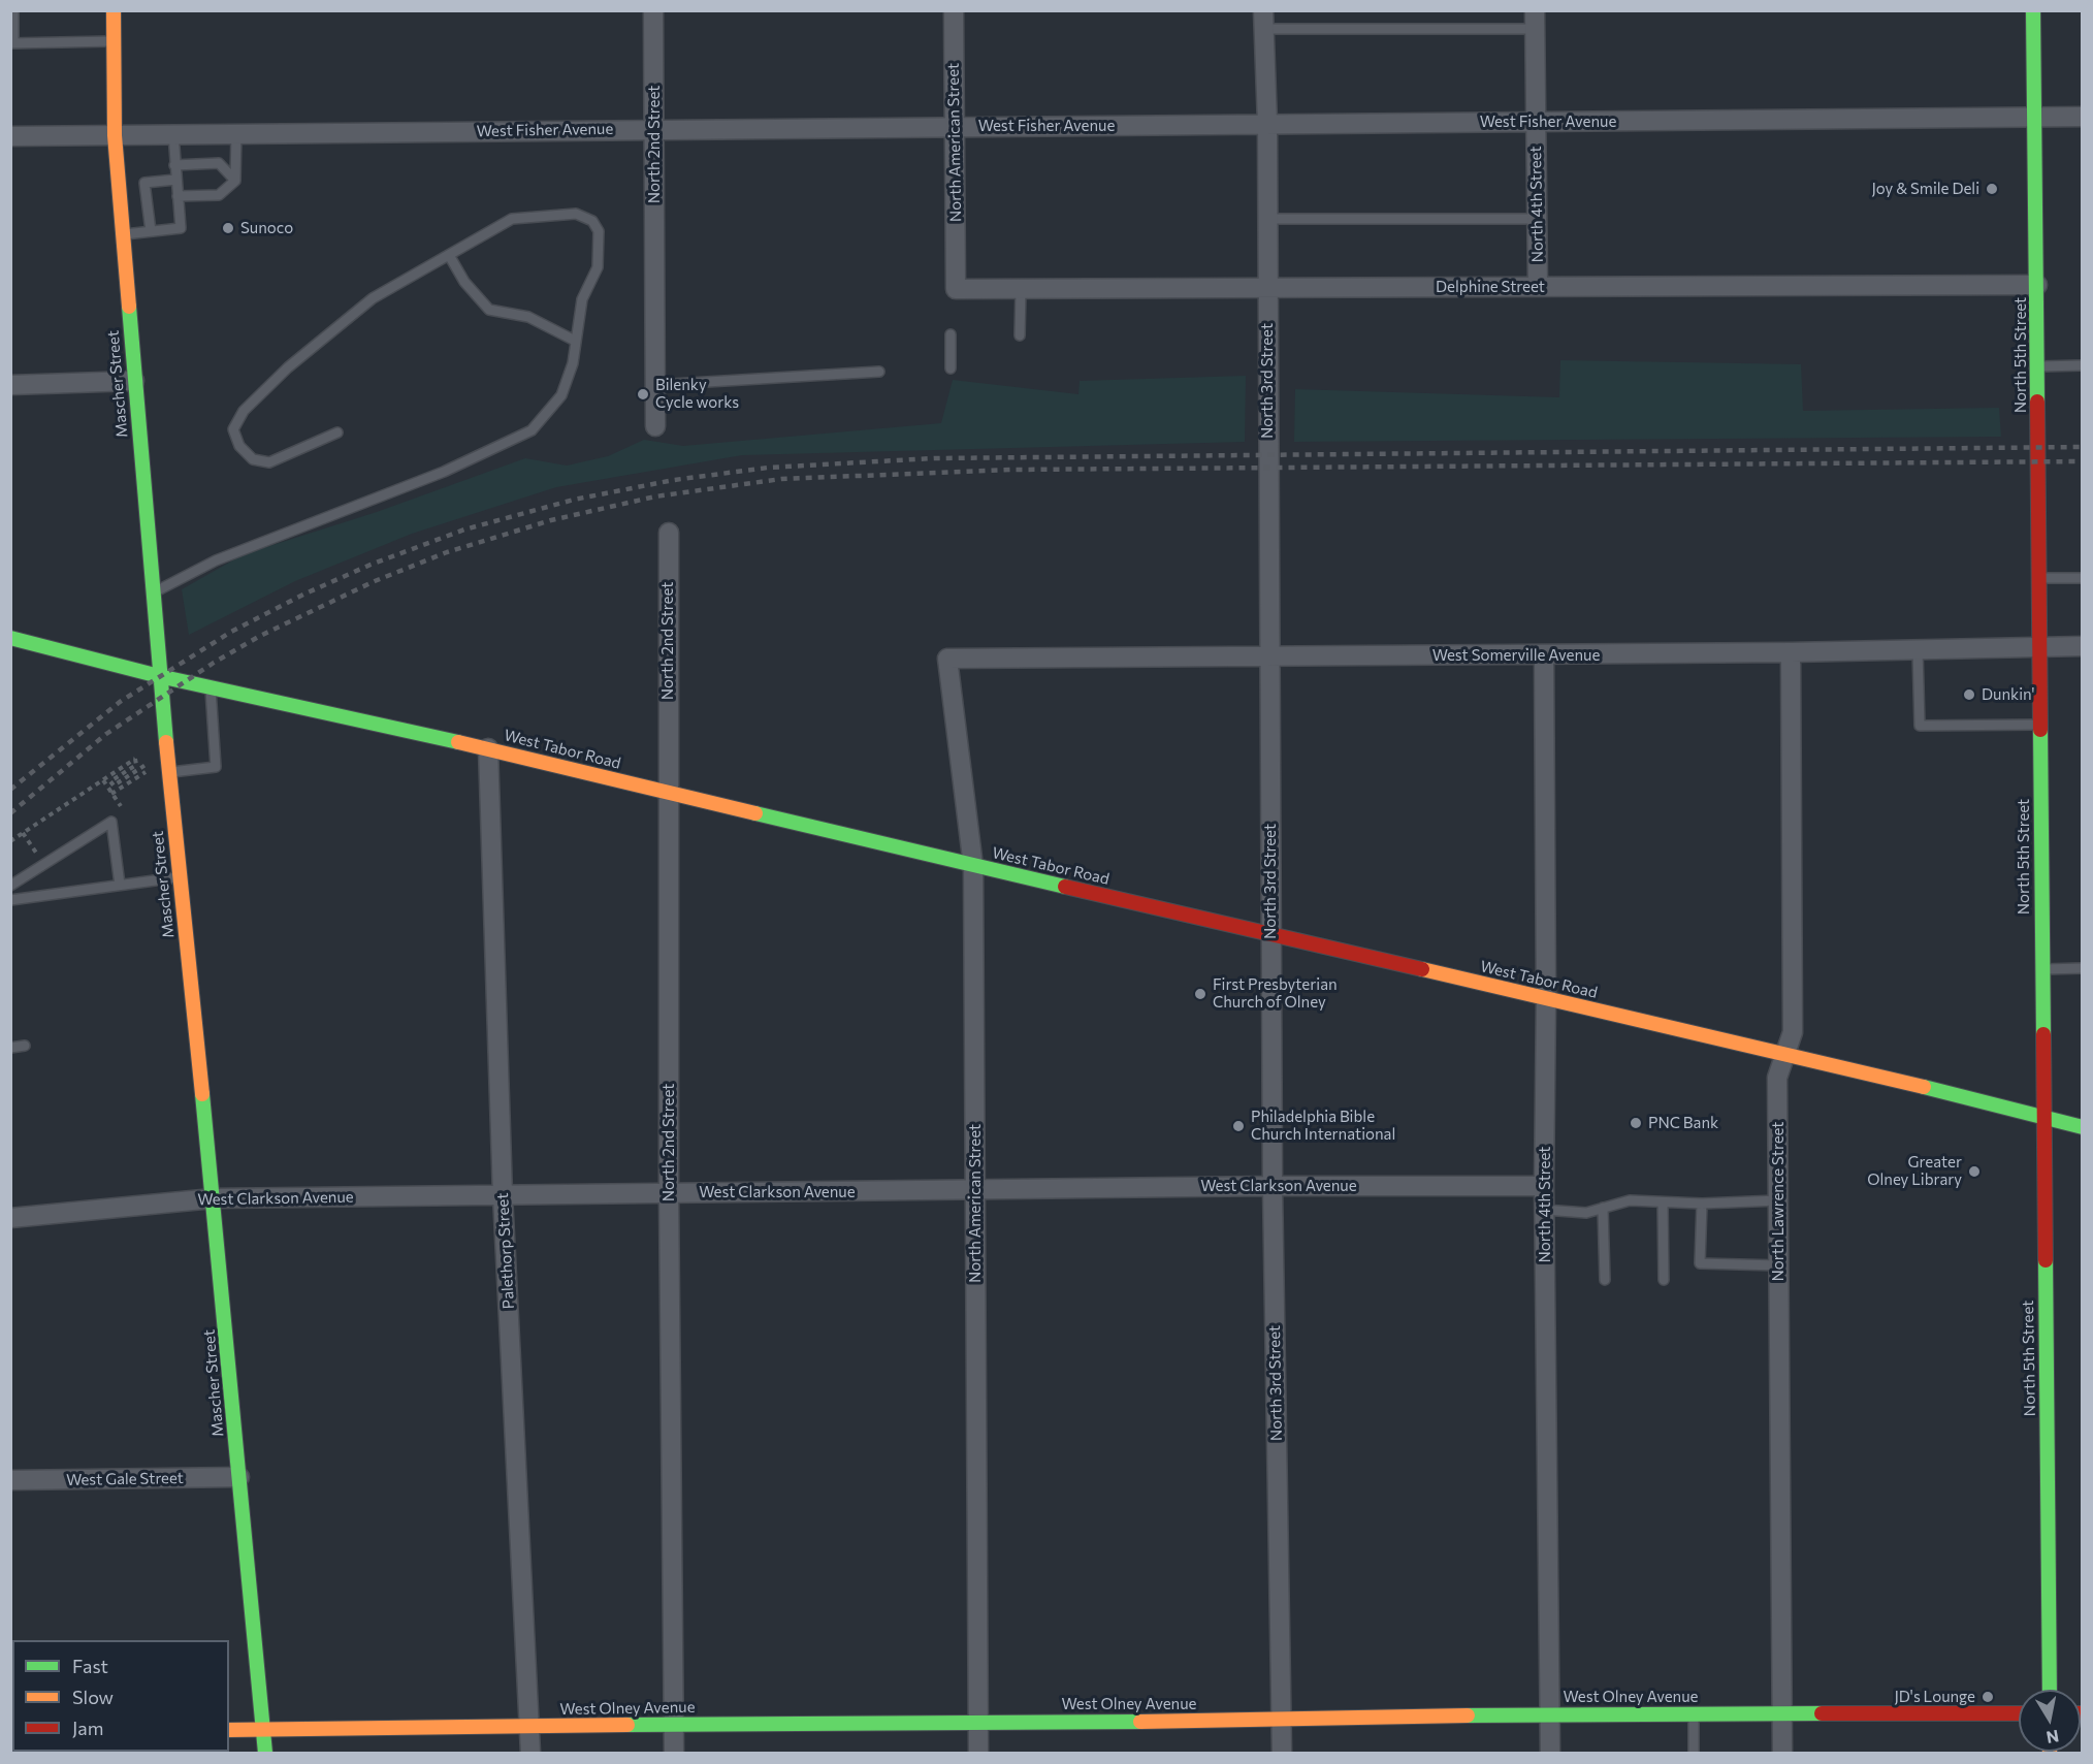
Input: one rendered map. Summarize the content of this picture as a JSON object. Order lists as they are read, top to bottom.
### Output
{
  "streets": {
    "street": [
      "West Fisher Avenue",
      "North American Street",
      "North 2nd Street",
      "North 4th Street",
      "Delphine Street",
      "North 5th Street",
      "North 3rd Street",
      "Mascher Street",
      "West Somerville Avenue",
      "West Tabor Road",
      "West Clarkson Avenue",
      "North Lawrence Street",
      "Palethorp Street",
      "West Gale Street",
      "West Olney Avenue"
    ]
  },
  "crossings": [
    ["West Fisher Avenue", "North American Street"],
    ["West Fisher Avenue", "North 2nd Street"],
    ["West Fisher Avenue", "North 4th Street"],
    ["West Fisher Avenue", "North 5th Street"],
    ["West Fisher Avenue", "North 3rd Street"],
    ["West Fisher Avenue", "Mascher Street"],
    ["North American Street", "Delphine Street"],
    ["North American Street", "West Somerville Avenue"],
    ["North American Street", "West Tabor Road"],
    ["North American Street", "West Clarkson Avenue"],
    ["North American Street", "West Olney Avenue"],
    ["North 2nd Street", "West Tabor Road"],
    ["North 2nd Street", "West Clarkson Avenue"],
    ["North 2nd Street", "West Olney Avenue"],
    ["North 4th Street", "Delphine Street"],
    ["North 4th Street", "West Somerville Avenue"],
    ["North 4th Street", "West Tabor Road"],
    ["North 4th Street", "West Clarkson Avenue"],
    ["North 4th Street", "West Olney Avenue"],
    ["Delphine Street", "North 5th Street"],
    ["Delphine Street", "North 3rd Street"],
    ["North 5th Street", "West Somerville Avenue"],
    ["North 5th Street", "West Tabor Road"],
    ["North 3rd Street", "West Somerville Avenue"],
    ["North 3rd Street", "West Tabor Road"],
    ["North 3rd Street", "West Clarkson Avenue"],
    ["North 3rd Street", "West Olney Avenue"],
    ["Mascher Street", "West Tabor Road"],
    ["Mascher Street", "West Clarkson Avenue"],
    ["Mascher Street", "West Gale Street"],
    ["Mascher Street", "West Olney Avenue"],
    ["West Somerville Avenue", "North Lawrence Street"],
    ["West Tabor Road", "North Lawrence Street"],
    ["West Tabor Road", "Palethorp Street"],
    ["West Clarkson Avenue", "Palethorp Street"],
    ["North Lawrence Street", "West Olney Avenue"],
    ["Palethorp Street", "West Olney Avenue"]
  ],
  "places": [
    "Joy & Smile Deli",
    "Sunoco",
    "Bilenky Cycle works",
    "Dunkin'",
    "First Presbyterian Church of Olney",
    "PNC Bank",
    "Philadelphia Bible Church International",
    "Greater Olney Library",
    "JD's Lounge"
  ],
  "legend": ["Fast", "Slow", "Jam"],
  "north": "bottom"
}
